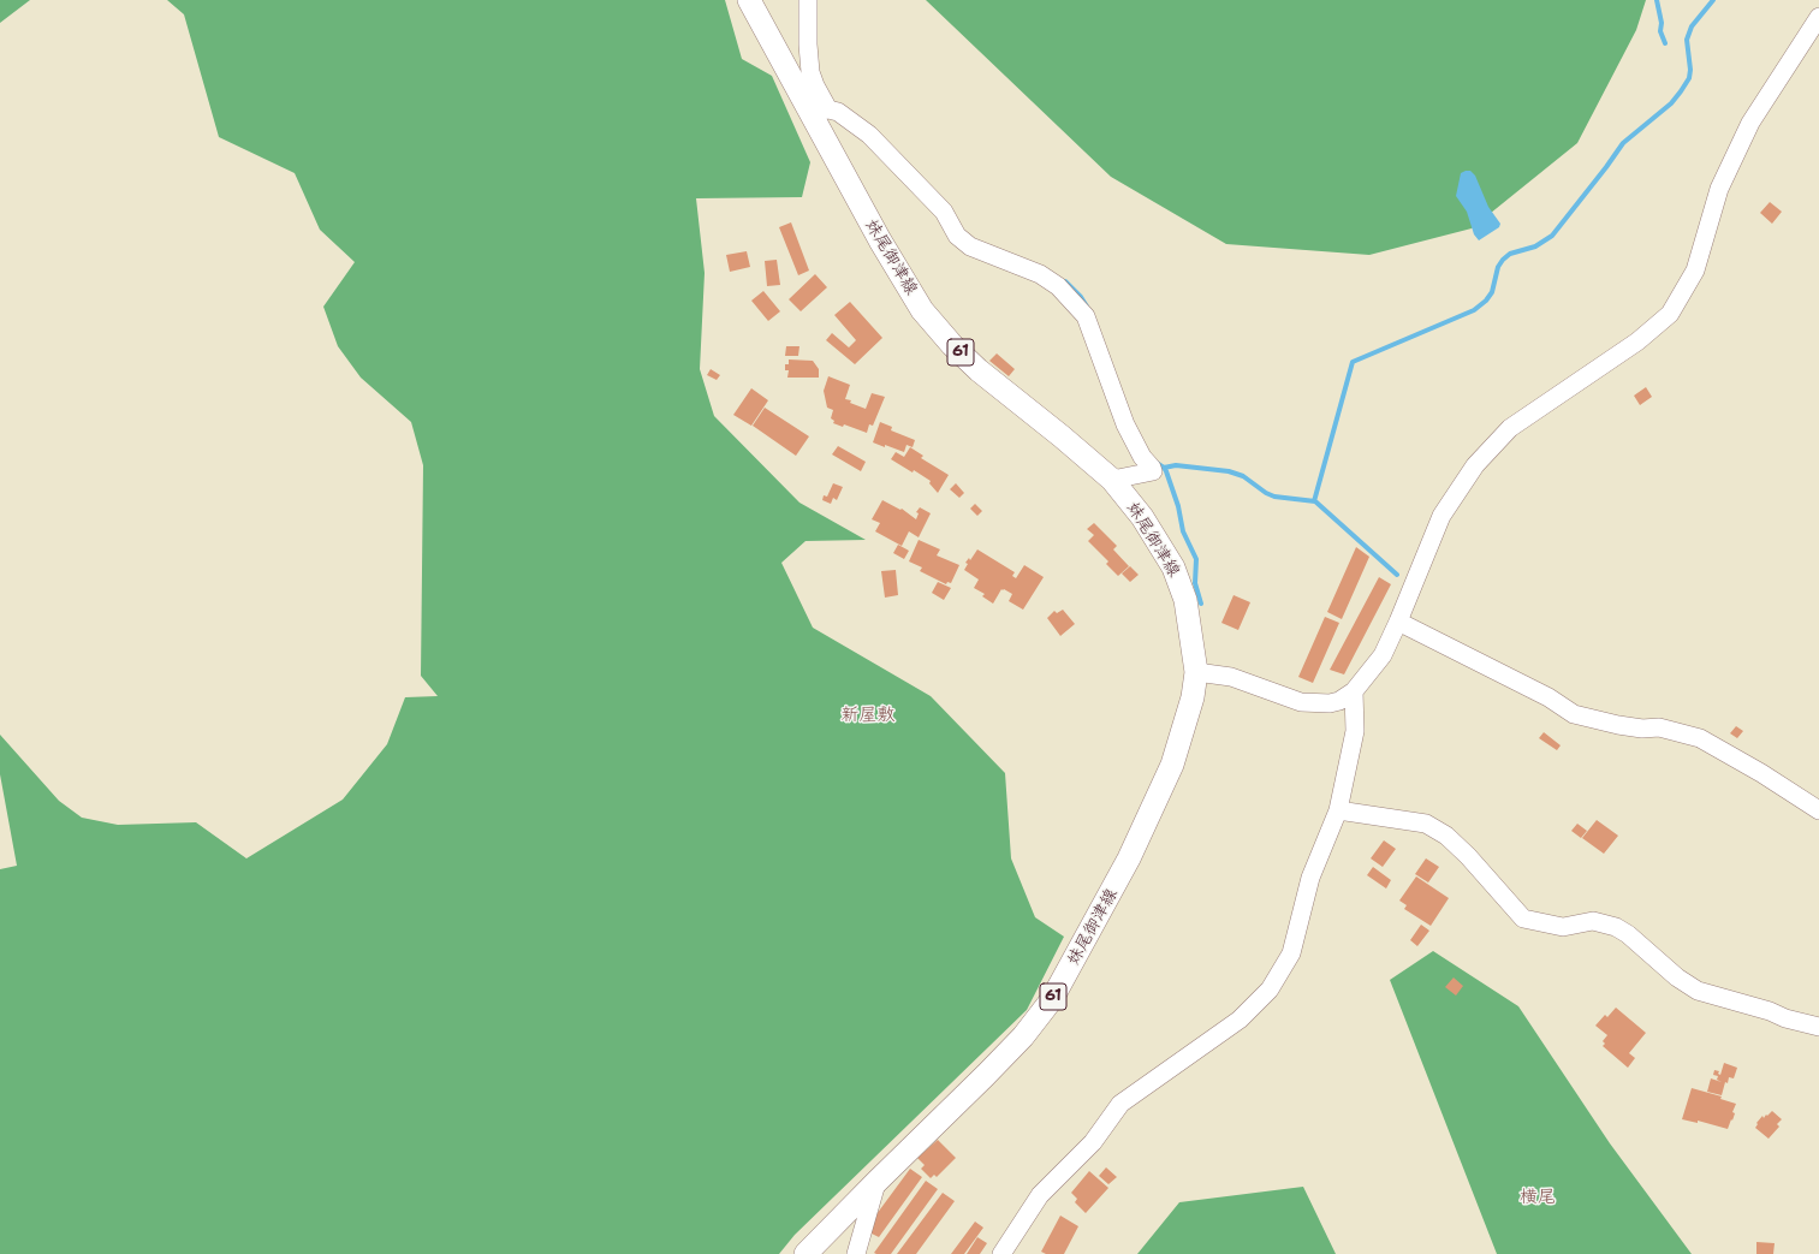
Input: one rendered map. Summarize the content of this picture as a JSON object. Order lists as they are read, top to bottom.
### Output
{
  "streets": {
    "main road": ["妹尾御津線", "61"]
  },
  "districts": ["新屋敷", "横尾"]
}
